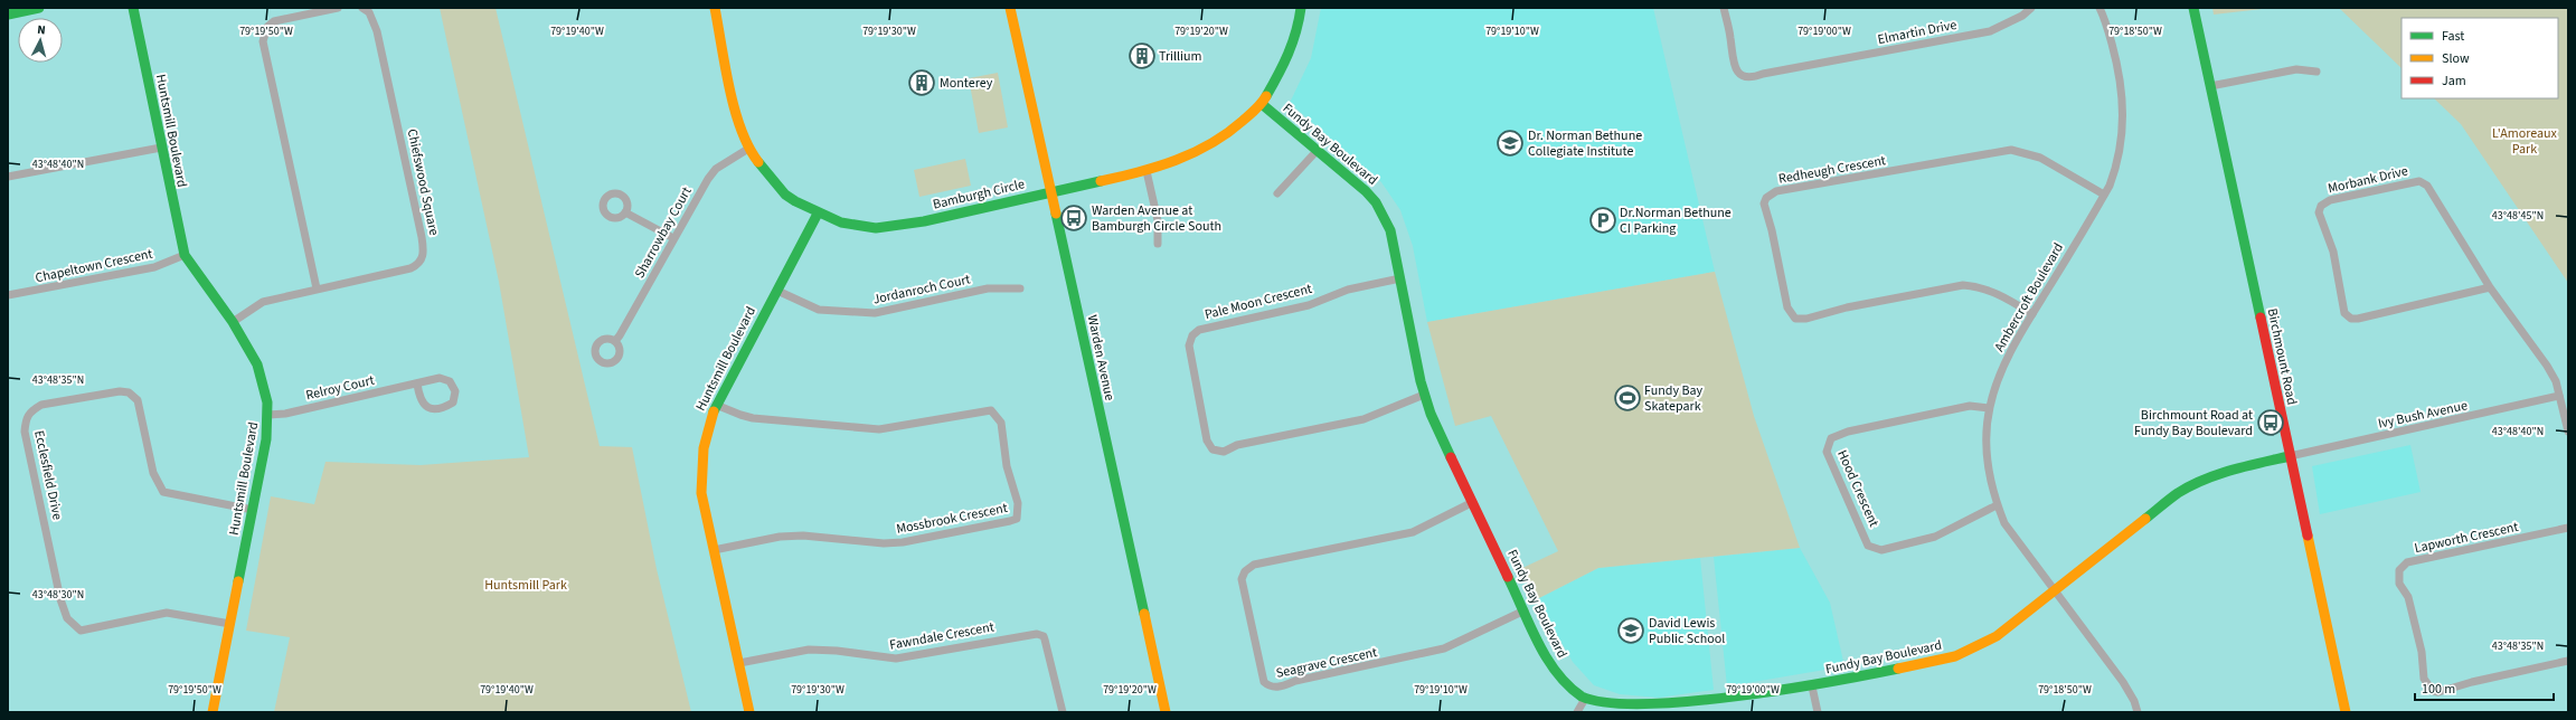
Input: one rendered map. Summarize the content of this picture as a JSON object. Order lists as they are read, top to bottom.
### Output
{
  "streets": {
    "street": [
      "Elmartin Drive",
      "Huntsmill Boulevard",
      "Fundy Bay Boulevard",
      "Redheugh Crescent",
      "Morbank Drive",
      "Chiefswood Square",
      "Bamburgh Circle",
      "Sharrowbay Court",
      "Chapeltown Crescent",
      "Jordanroch Court",
      "Ambercroft Boulevard",
      "Pale Moon Crescent",
      "Birchmount Road",
      "Warden Avenue",
      "Relroy Court",
      "Ivy Bush Avenue",
      "Ecclesfield Drive",
      "Hood Crescent",
      "Mossbrook Crescent",
      "Lapworth Crescent",
      "Fawndale Crescent",
      "Seagrave Crescent"
    ]
  },
  "crossings": [
    ["Huntsmill Boulevard", "Chiefswood Square"],
    ["Huntsmill Boulevard", "Bamburgh Circle"],
    ["Huntsmill Boulevard", "Chapeltown Crescent"],
    ["Huntsmill Boulevard", "Jordanroch Court"],
    ["Huntsmill Boulevard", "Relroy Court"],
    ["Huntsmill Boulevard", "Ecclesfield Drive"],
    ["Huntsmill Boulevard", "Mossbrook Crescent"],
    ["Huntsmill Boulevard", "Fawndale Crescent"],
    ["Fundy Bay Boulevard", "Bamburgh Circle"],
    ["Fundy Bay Boulevard", "Ambercroft Boulevard"],
    ["Fundy Bay Boulevard", "Pale Moon Crescent"],
    ["Fundy Bay Boulevard", "Birchmount Road"],
    ["Fundy Bay Boulevard", "Ivy Bush Avenue"],
    ["Fundy Bay Boulevard", "Seagrave Crescent"],
    ["Redheugh Crescent", "Ambercroft Boulevard"],
    ["Morbank Drive", "Ivy Bush Avenue"],
    ["Bamburgh Circle", "Sharrowbay Court"],
    ["Bamburgh Circle", "Warden Avenue"],
    ["Ambercroft Boulevard", "Hood Crescent"],
    ["Birchmount Road", "Ivy Bush Avenue"]
  ],
  "parks": ["L'Amoreaux Park", "Huntsmill Park"],
  "places": {
    "building": ["Trillium", "Monterey"],
    "school or university": ["Dr. Norman Bethune Collegiate Institute", "David Lewis Public School"],
    "bus stop": ["Warden Avenue at Bamburgh Circle South", "Birchmount Road at Fundy Bay Boulevard"],
    "parking": ["Dr.Norman Bethune CI Parking"],
    "sports": ["Fundy Bay Skatepark"]
  },
  "legend": ["Fast", "Slow", "Jam"],
  "scale_bar": "100 m",
  "north": "top",
  "coordinates": [
    "79°19'50\"W",
    "79°19'40\"W",
    "79°19'30\"W",
    "79°19'20\"W",
    "79°19'10\"W",
    "79°19'00\"W",
    "79°18'50\"W",
    "43°48'40\"N",
    "43°48'45\"N",
    "43°48'35\"N",
    "43°48'30\"N"
  ]
}
